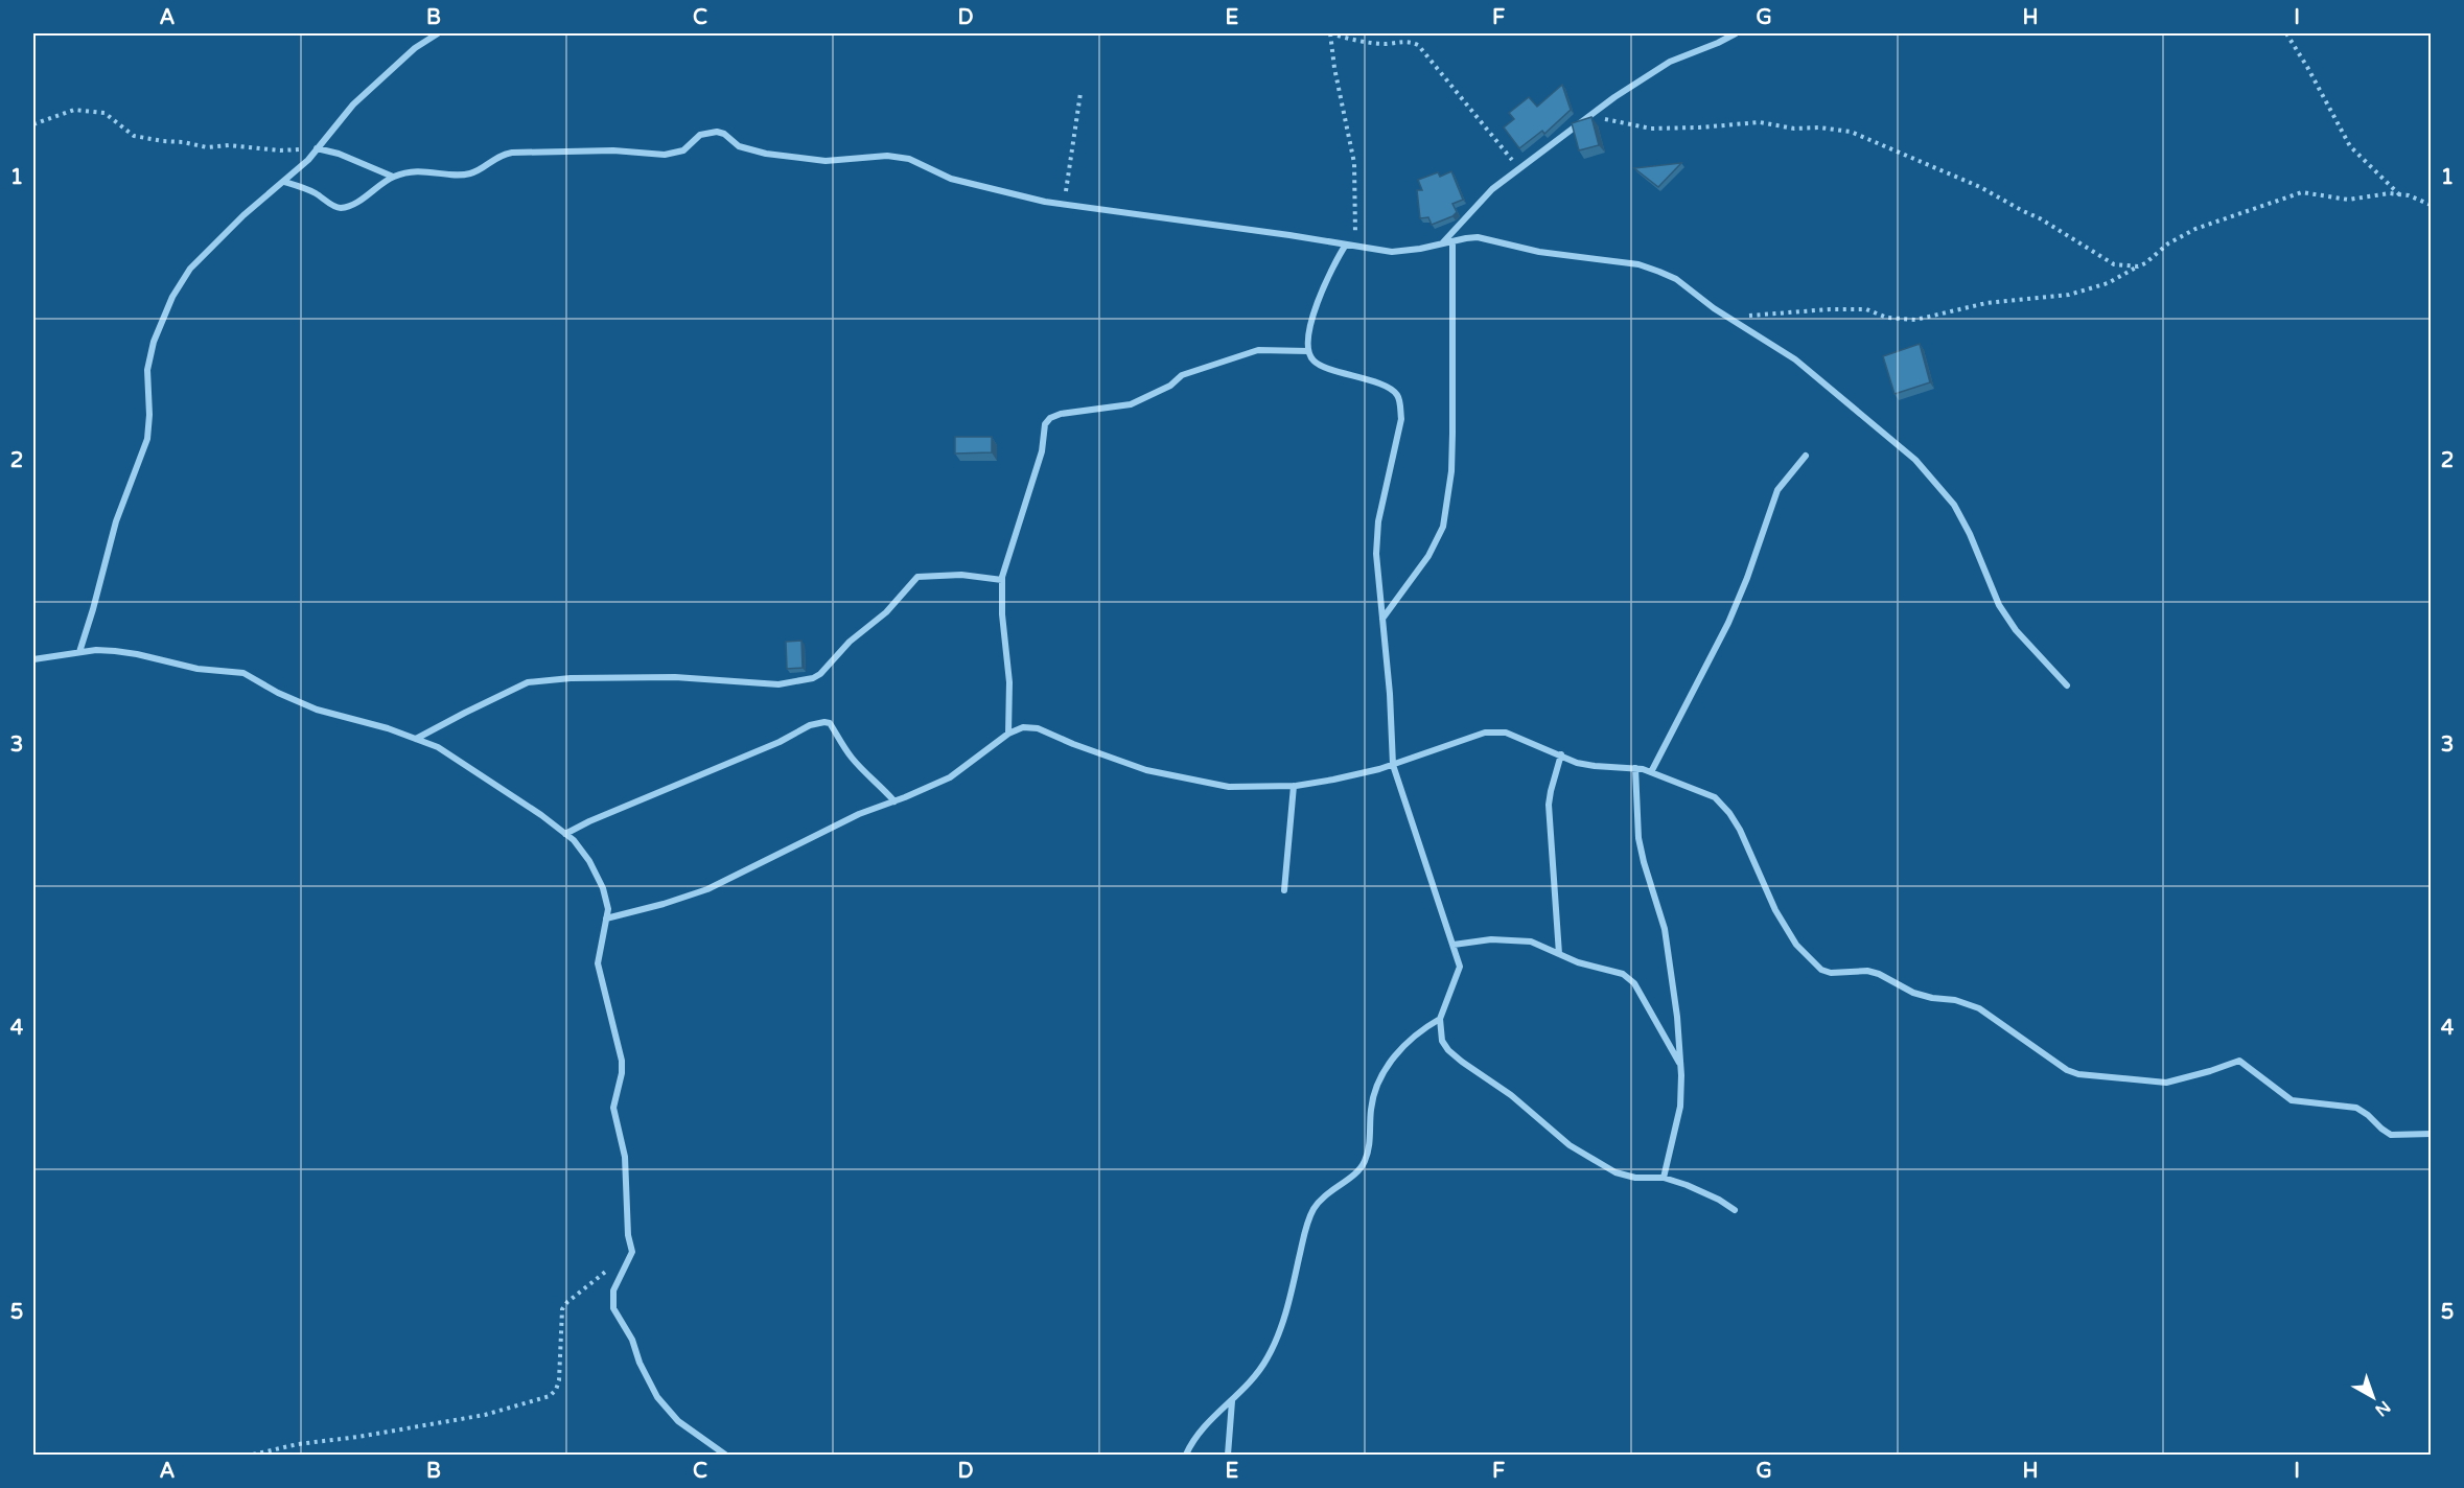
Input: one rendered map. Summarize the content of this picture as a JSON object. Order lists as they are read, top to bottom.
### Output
{
  "north": "bottom right",
  "grid": {
    "columns": [
      "A",
      "B",
      "C",
      "D",
      "E",
      "F",
      "G",
      "H",
      "I"
    ],
    "rows": [
      "1",
      "2",
      "3",
      "4",
      "5"
    ]
  }
}
